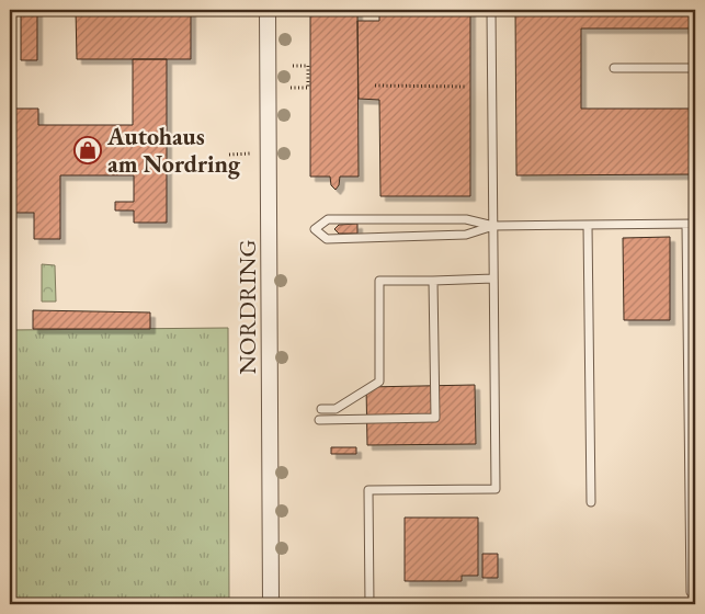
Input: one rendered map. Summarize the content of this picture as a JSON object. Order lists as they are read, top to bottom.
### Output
{
  "streets": {
    "street": ["NORDRING"]
  },
  "places": {
    "shop": ["Autohaus am Nordring"]
  }
}
